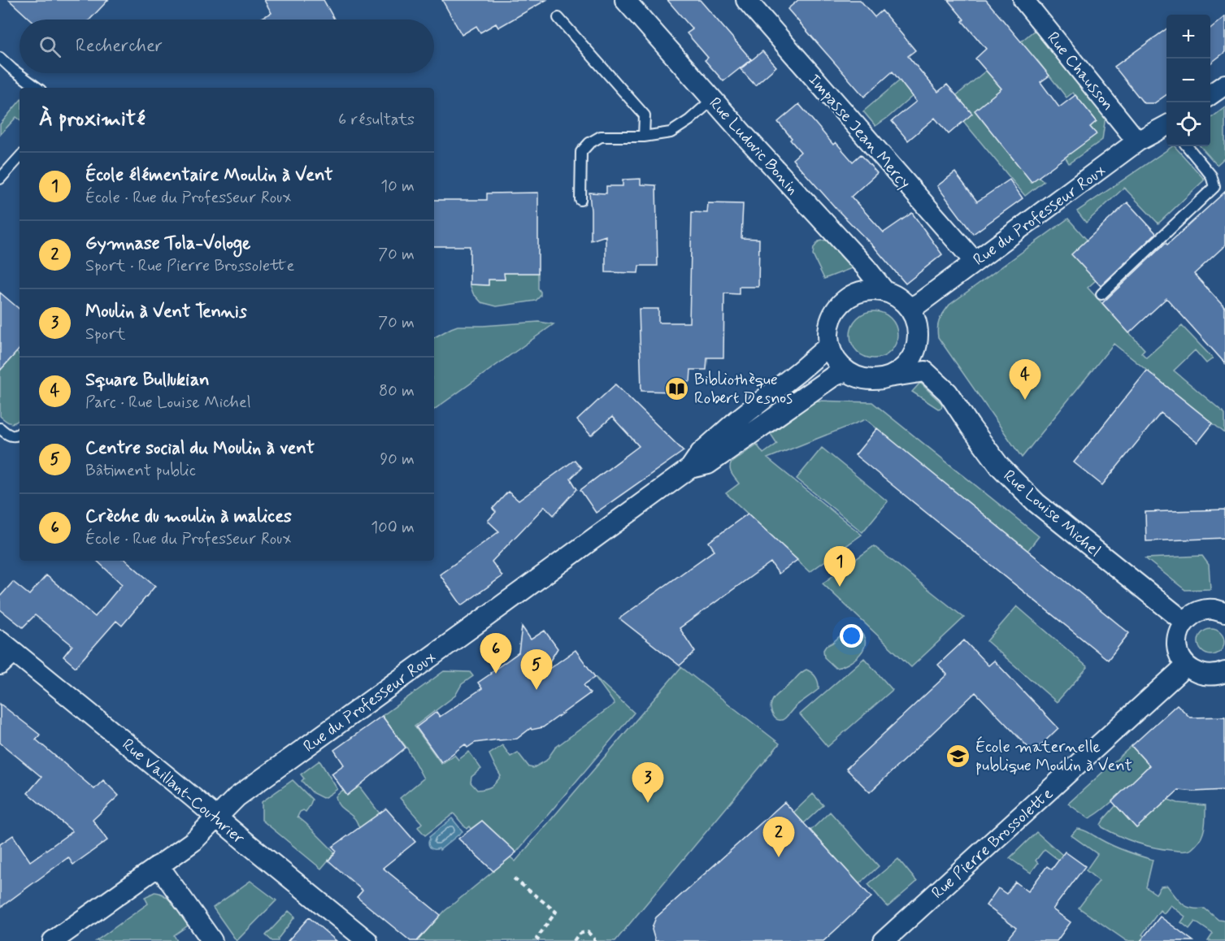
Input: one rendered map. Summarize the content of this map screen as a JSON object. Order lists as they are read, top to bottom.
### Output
{
  "streets": {
    "street": [
      "Rue Chausson",
      "Impasse Jean Mercy",
      "Rue Ludovic Bonin",
      "Rue du Professeur Roux",
      "Rue Louise Michel",
      "Rue Vaillant-Couturier",
      "Rue Pierre Brossolette"
    ]
  },
  "crossings": [
    ["Rue Chausson", "Rue du Professeur Roux"],
    ["Impasse Jean Mercy", "Rue du Professeur Roux"],
    ["Rue Ludovic Bonin", "Rue du Professeur Roux"],
    ["Rue Ludovic Bonin", "Rue Louise Michel"],
    ["Rue du Professeur Roux", "Rue Louise Michel"],
    ["Rue du Professeur Roux", "Rue Vaillant-Couturier"]
  ],
  "places": {
    "library": ["Bibliothèque Robert Desnos"],
    "school or university": ["École maternelle publique Moulin à Vent"]
  },
  "page": {
    "map_buttons": ["+", "−"],
    "search": "Rechercher",
    "heading": ["À proximité", "6 résultats"],
    "list": [
      {
        "mark": "1",
        "name": "École élémentaire Moulin à Vent",
        "note": "École · Rue du Professeur Roux",
        "value": "10 m"
      },
      {
        "mark": "2",
        "name": "Gymnase Tola-Vologe",
        "note": "Sport · Rue Pierre Brossolette",
        "value": "70 m"
      },
      {
        "mark": "3",
        "name": "Moulin à Vent Tennis",
        "note": "Sport",
        "value": "70 m"
      },
      {
        "mark": "4",
        "name": "Square Bullukian",
        "note": "Parc · Rue Louise Michel",
        "value": "80 m"
      },
      {
        "mark": "5",
        "name": "Centre social du Moulin à vent",
        "note": "Bâtiment public",
        "value": "90 m"
      },
      {
        "mark": "6",
        "name": "Crèche du moulin à malices",
        "note": "École · Rue du Professeur Roux",
        "value": "100 m"
      }
    ],
    "pins": [
      "4",
      "1",
      "6",
      "5",
      "3",
      "2"
    ]
  }
}
